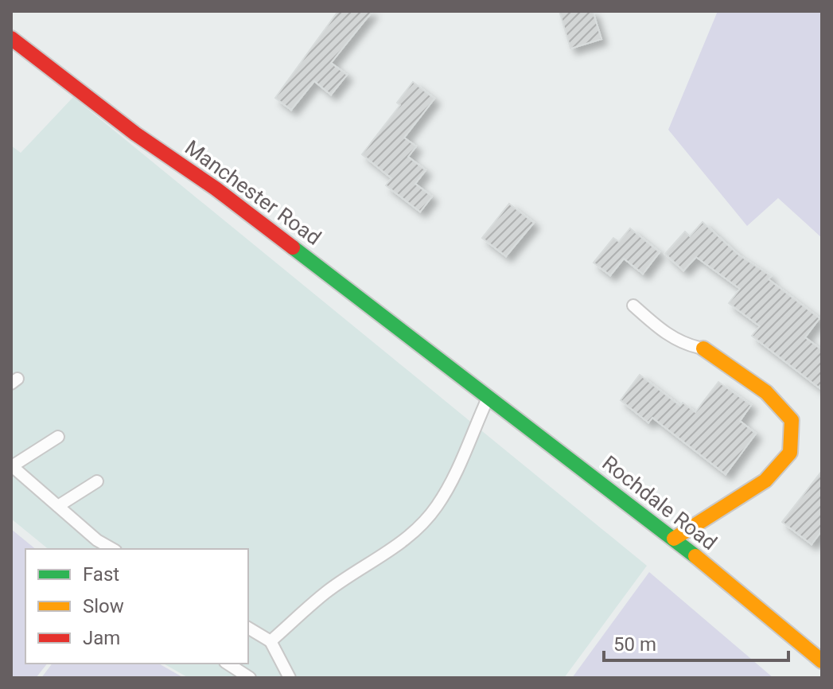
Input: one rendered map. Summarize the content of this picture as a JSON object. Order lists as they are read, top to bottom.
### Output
{
  "streets": {
    "main road": ["Manchester Road", "Rochdale Road"]
  },
  "crossings": [
    ["Manchester Road", "Rochdale Road"]
  ],
  "legend": ["Fast", "Slow", "Jam"],
  "scale_bar": "50 m"
}
